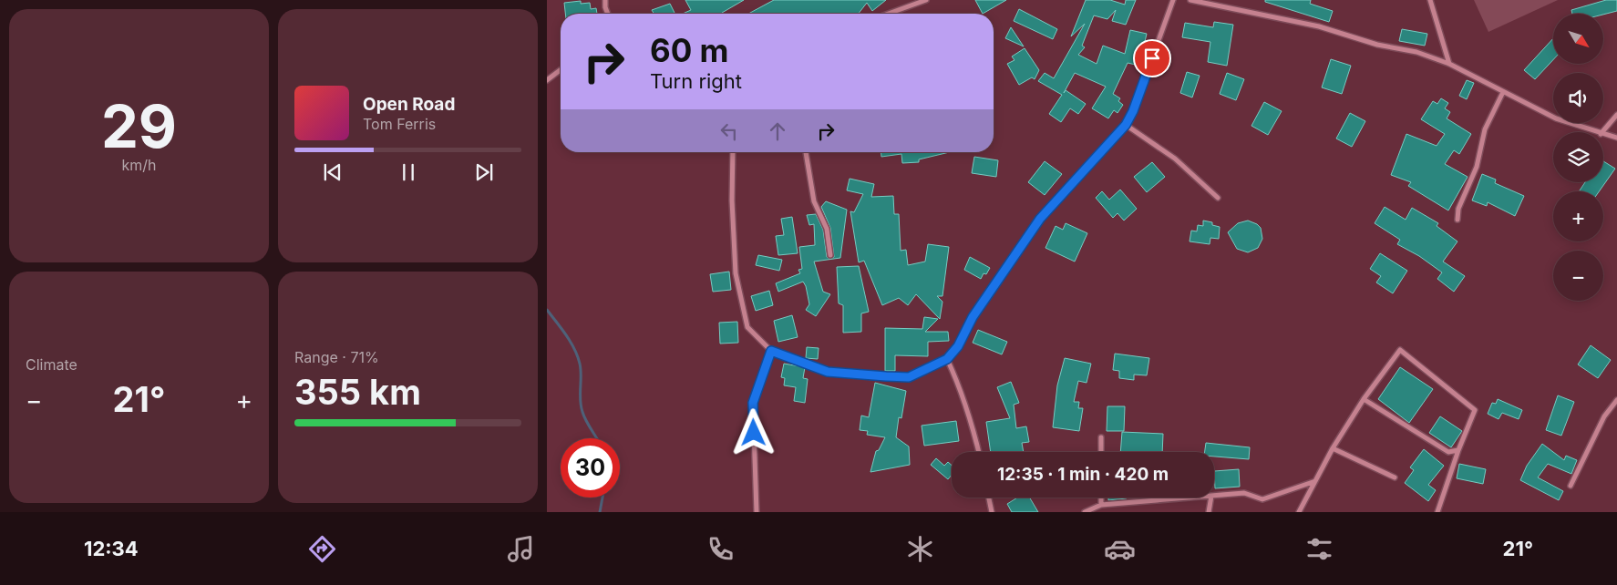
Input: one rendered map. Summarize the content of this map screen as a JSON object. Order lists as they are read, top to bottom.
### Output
{
  "north": "bottom right",
  "page": {
    "tile": [
      ["29", "km/h"],
      "Climate",
      ["Range · 71%", "355 km"]
    ],
    "map_buttons": ["+", "−"],
    "turn": ["60 m", "Turn right"],
    "song": ["Open Road", "Tom Ferris"],
    "heat": ["−", "21°", "+"],
    "limit": "30",
    "trip": "12:35 · 1 min · 420 m",
    "tabs": ["12:34", "21°"]
  }
}
